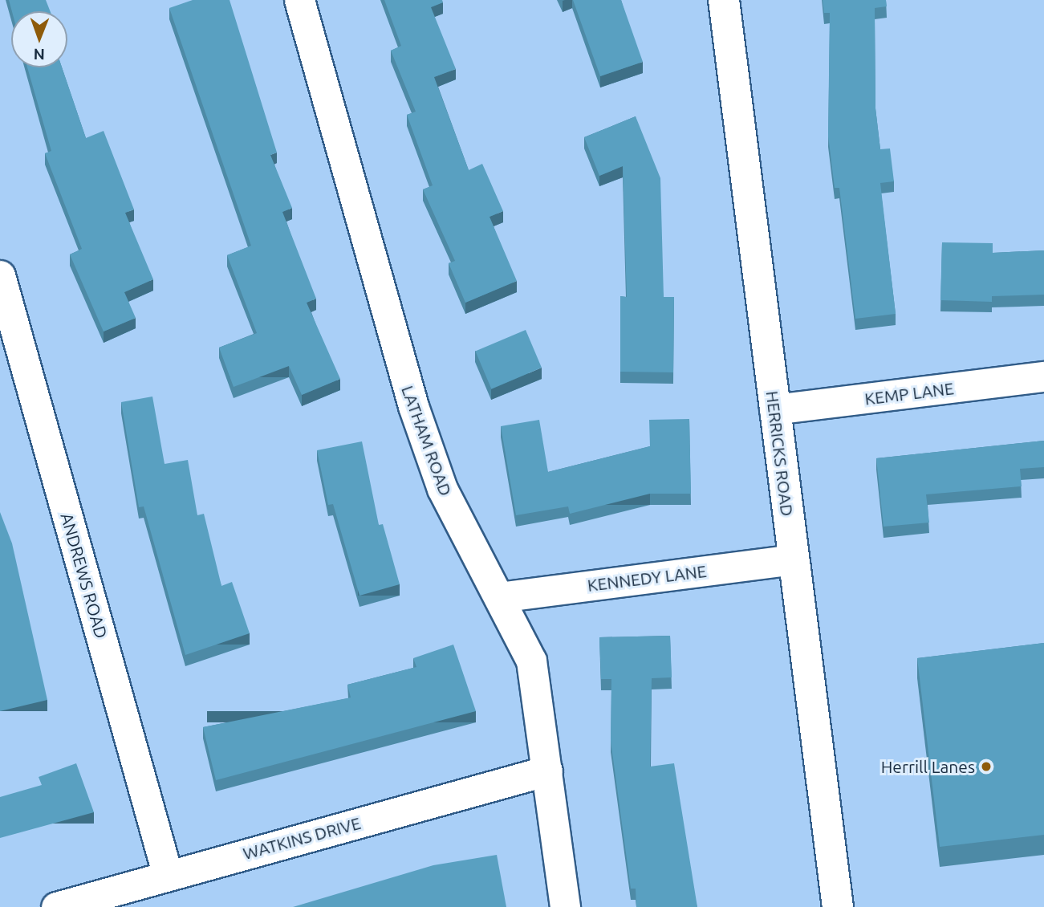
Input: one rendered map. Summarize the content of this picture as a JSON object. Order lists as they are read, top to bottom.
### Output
{
  "streets": {
    "main road": ["HERRICKS ROAD"],
    "street": [
      "KEMP LANE",
      "LATHAM ROAD",
      "ANDREWS ROAD",
      "KENNEDY LANE",
      "WATKINS DRIVE"
    ]
  },
  "crossings": [
    ["KEMP LANE", "HERRICKS ROAD"],
    ["LATHAM ROAD", "KENNEDY LANE"],
    ["LATHAM ROAD", "WATKINS DRIVE"],
    ["HERRICKS ROAD", "KENNEDY LANE"],
    ["ANDREWS ROAD", "WATKINS DRIVE"]
  ],
  "places": ["Herrill Lanes"],
  "north": "bottom"
}
